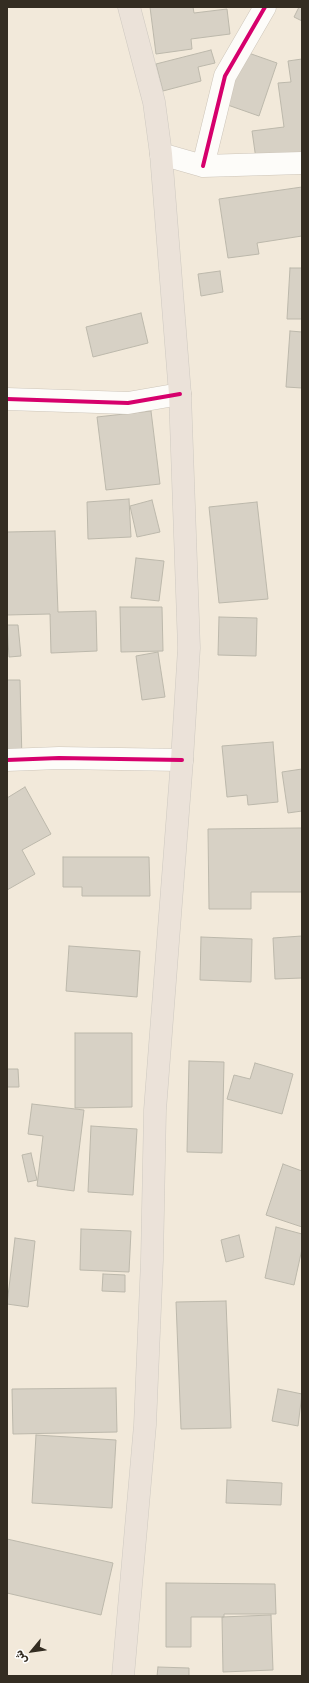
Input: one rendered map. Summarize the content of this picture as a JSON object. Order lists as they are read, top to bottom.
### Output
{
  "north": "bottom left"
}
